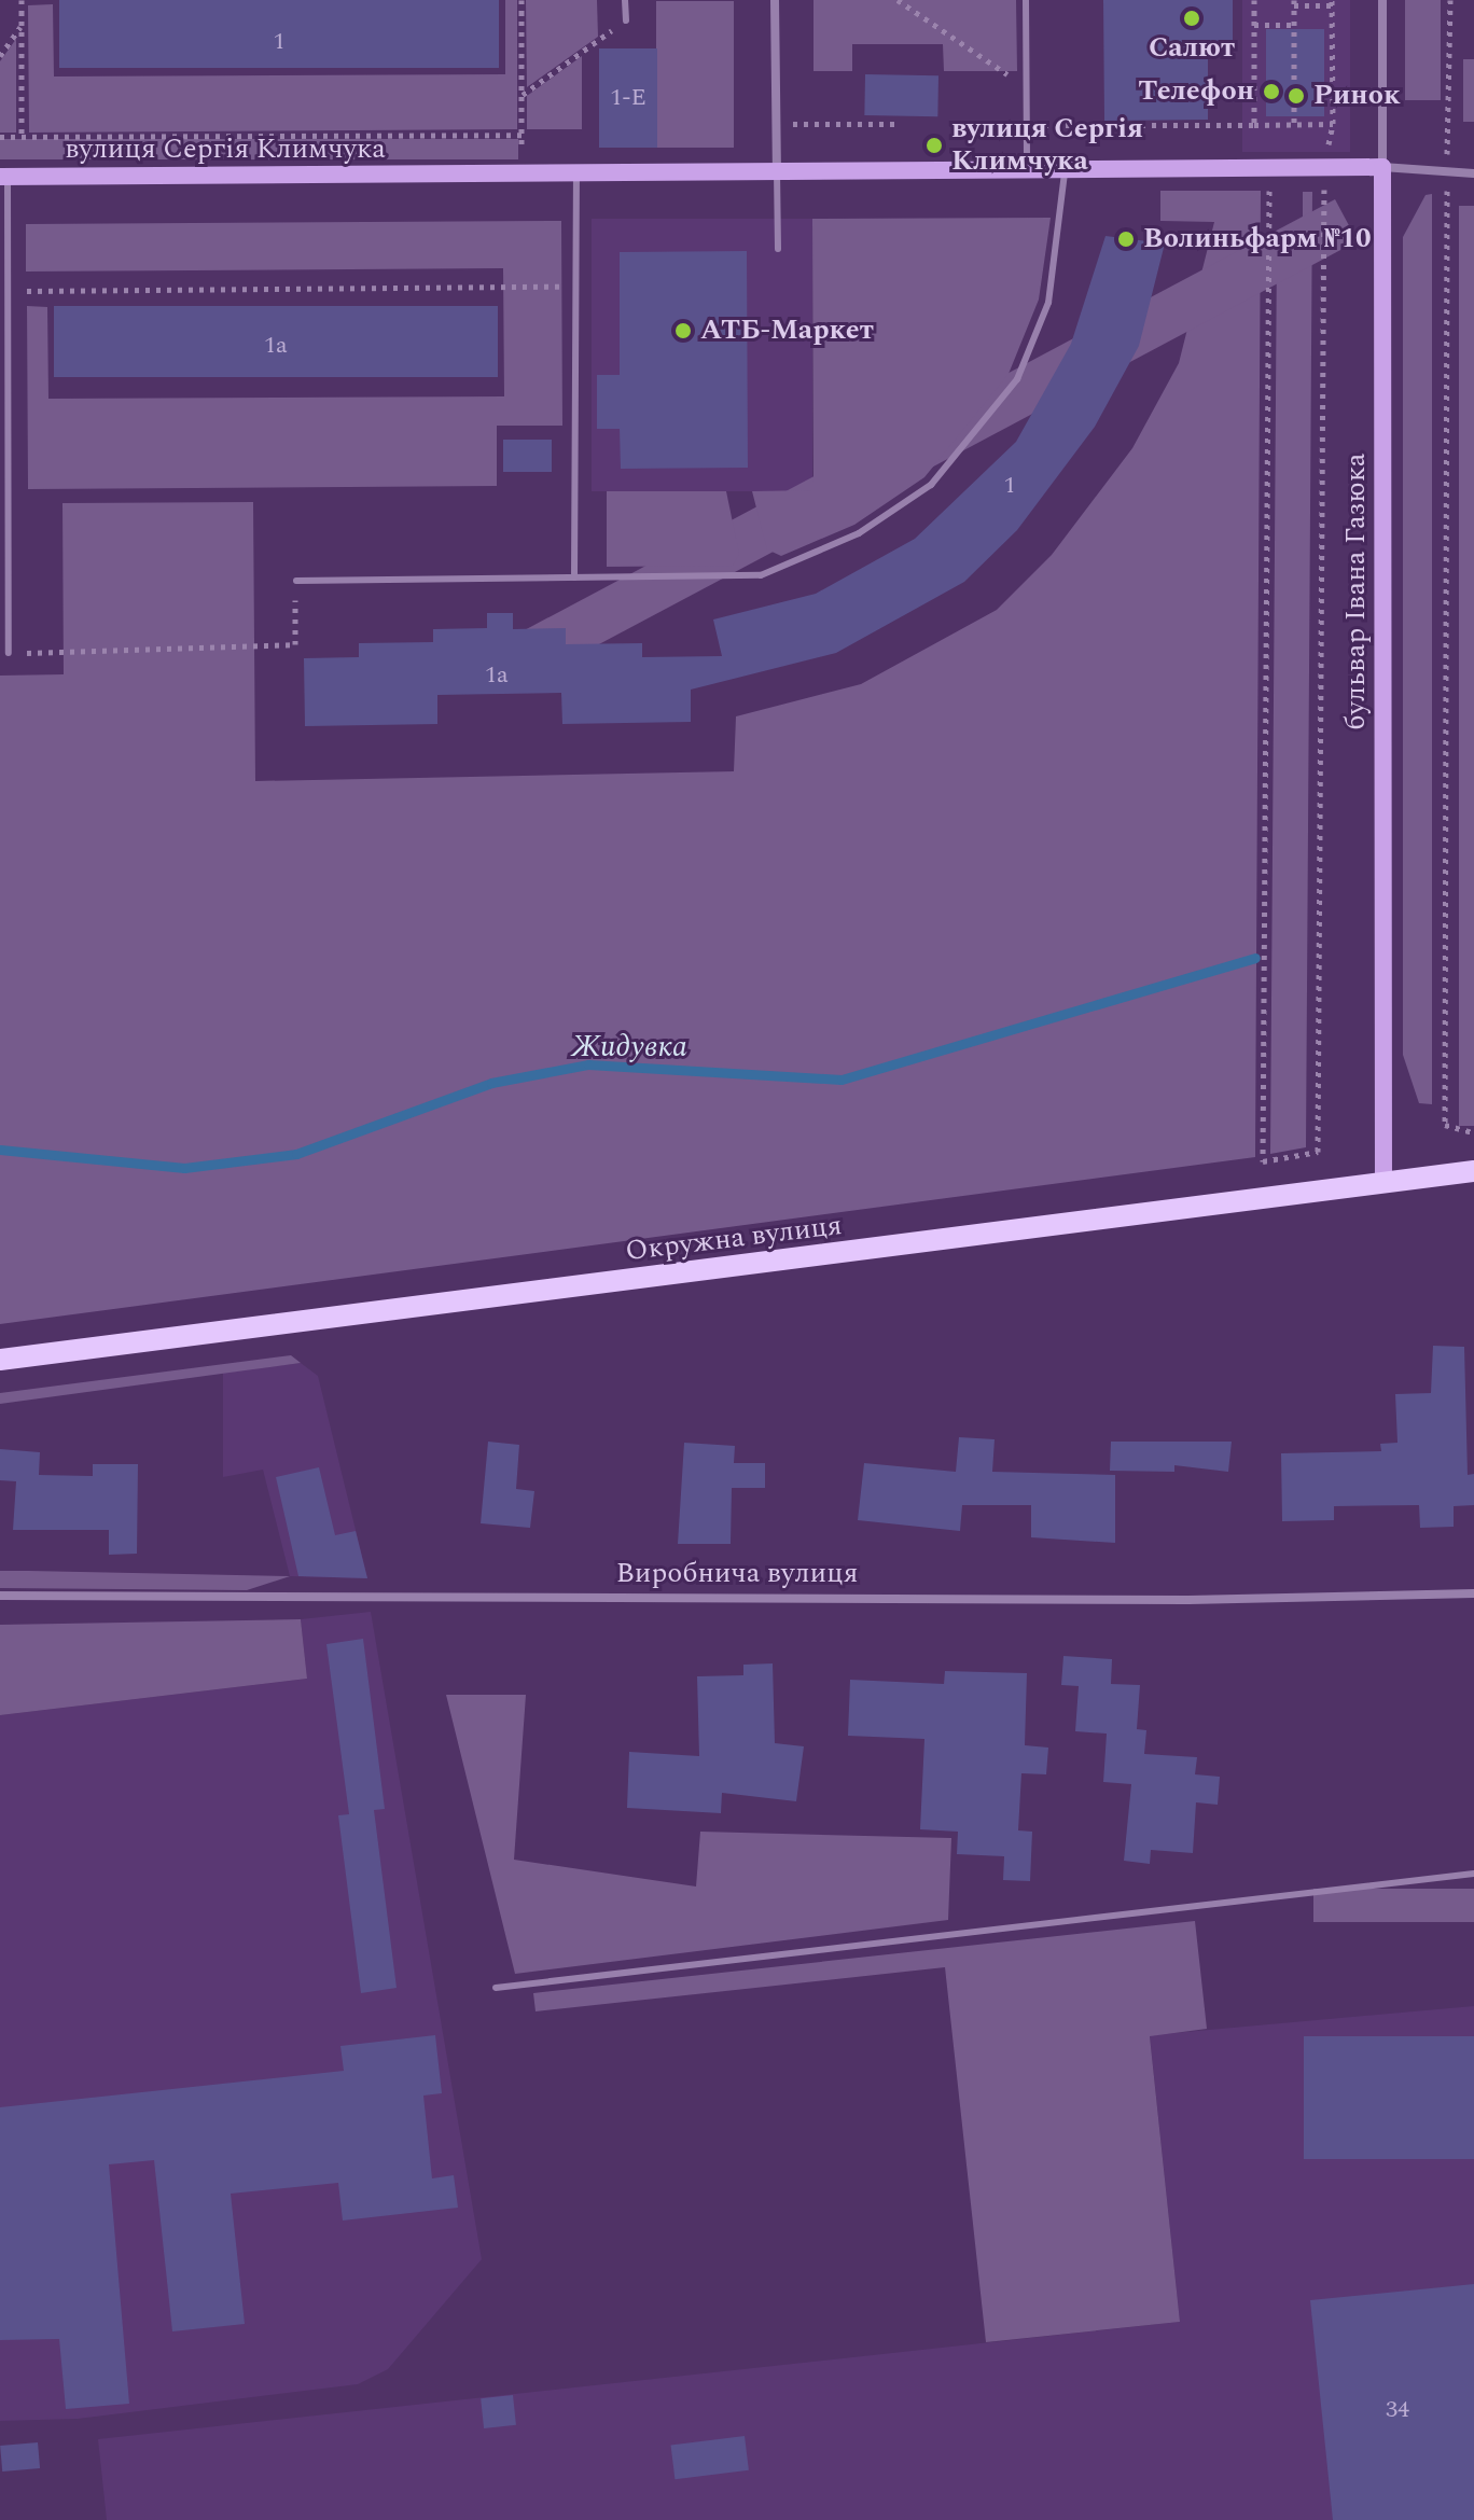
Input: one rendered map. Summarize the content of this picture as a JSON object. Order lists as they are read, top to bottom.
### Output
{
  "streets": {
    "main road": ["Окружна вулиця"],
    "street": ["вулиця Сергія Климчука", "бульвар Івана Газюка", "Виробнича вулиця"]
  },
  "crossings": [
    ["вулиця Сергія Климчука", "бульвар Івана Газюка"],
    ["бульвар Івана Газюка", "Окружна вулиця"]
  ],
  "water": ["Жидувка"],
  "places": [
    "Салют",
    "Телефон",
    "Ринок",
    "вулиця Сергія Климчука",
    "Волиньфарм №10",
    "АТБ-Маркет"
  ],
  "house_numbers": [
    "1",
    "1-Е",
    "1а",
    "1",
    "1а",
    "34"
  ]
}
